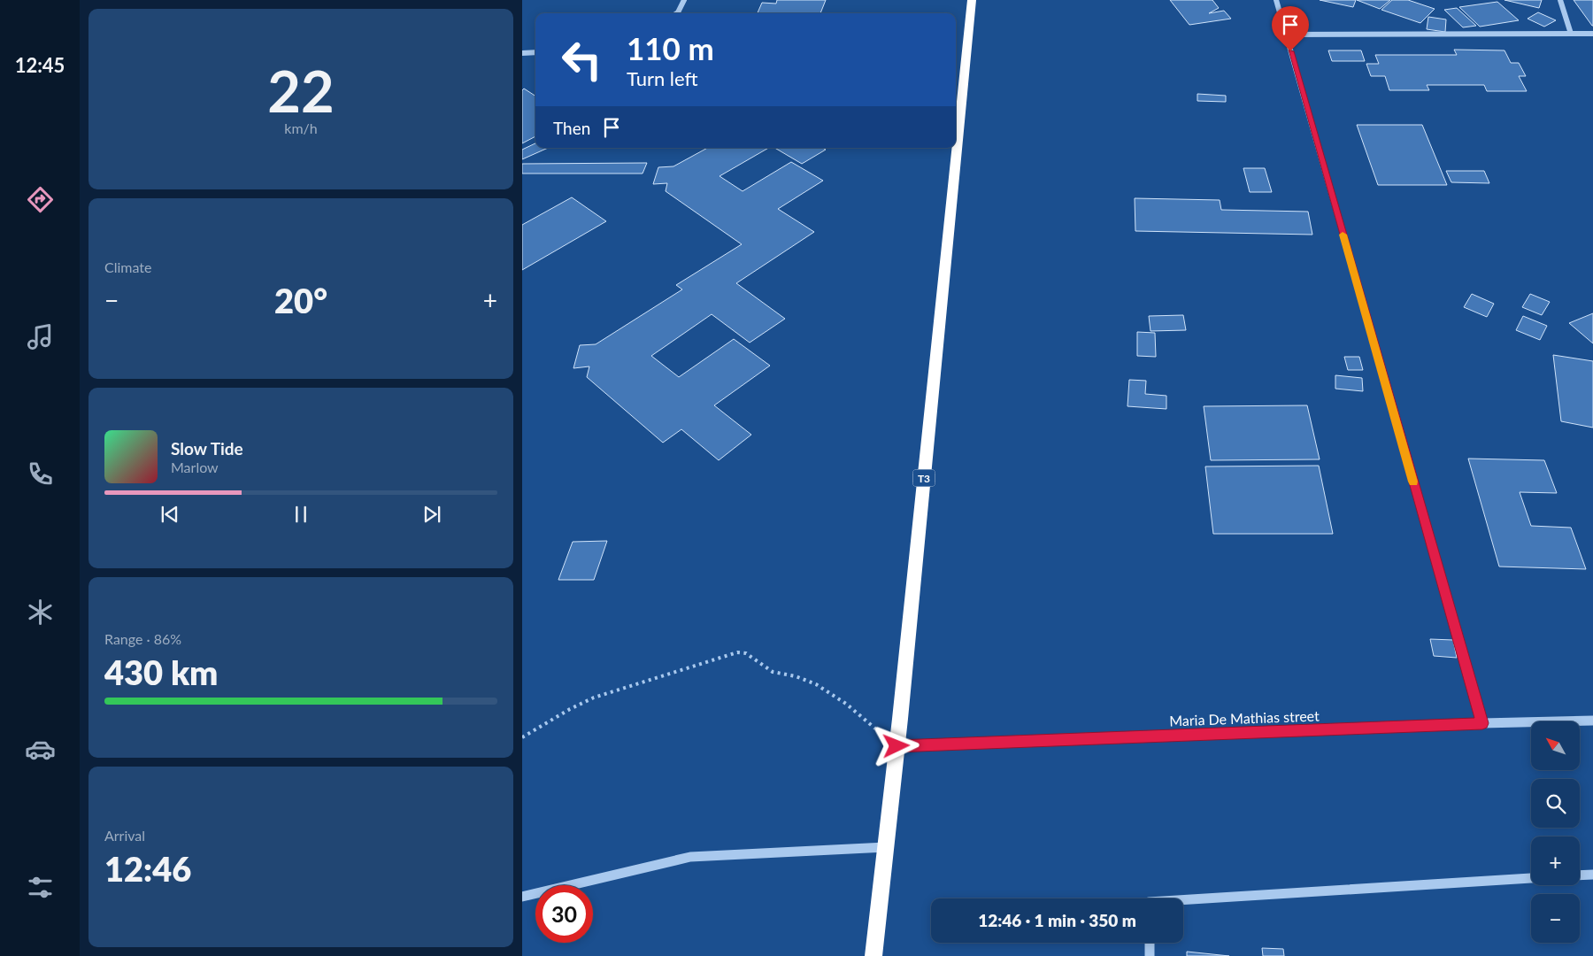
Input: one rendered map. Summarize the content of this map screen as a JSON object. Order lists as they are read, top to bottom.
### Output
{
  "streets": {
    "highway": ["T3"],
    "street": ["Maria De Mathias street"]
  },
  "crossings": [
    ["T3", "Maria De Mathias street"]
  ],
  "north": "top left",
  "page": {
    "tabs": "12:45",
    "tile": [
      ["22", "km/h"],
      "Climate",
      ["Range · 86%", "430 km"],
      ["Arrival", "12:46"]
    ],
    "turn": ["110 m", "Turn left"],
    "then": "Then",
    "heat": ["−", "20°", "+"],
    "song": ["Slow Tide", "Marlow"],
    "map_buttons": ["+", "−"],
    "limit": "30",
    "trip": "12:46 · 1 min · 350 m"
  }
}
